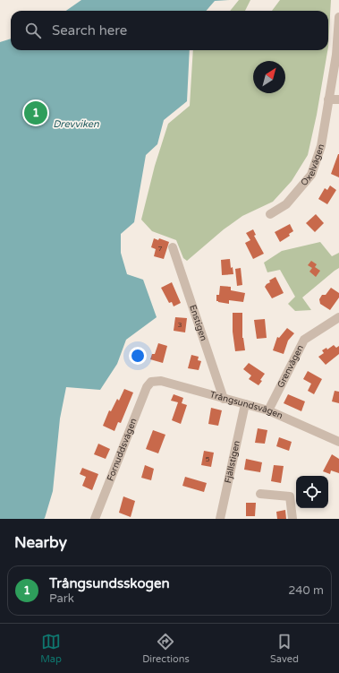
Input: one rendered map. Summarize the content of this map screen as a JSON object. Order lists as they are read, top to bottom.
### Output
{
  "streets": {
    "street": [
      "Oxelvägen",
      "Enstigen",
      "Grenvägen",
      "Trångsundsvägen",
      "Fornuddsvägen",
      "Fjällstigen"
    ]
  },
  "crossings": [
    ["Enstigen", "Trångsundsvägen"],
    ["Grenvägen", "Trångsundsvägen"],
    ["Trångsundsvägen", "Fornuddsvägen"],
    ["Trångsundsvägen", "Fjällstigen"]
  ],
  "water": ["Drevviken"],
  "house_numbers": ["7", "3", "5"],
  "north": "top right",
  "page": {
    "search": "Search here",
    "pins": "1",
    "heading": "Nearby",
    "list": [
      {
        "mark": "1",
        "name": "Trångsundsskogen",
        "note": "Park",
        "value": "240 m"
      }
    ],
    "nav": ["Map", "Directions", "Saved"]
  }
}
